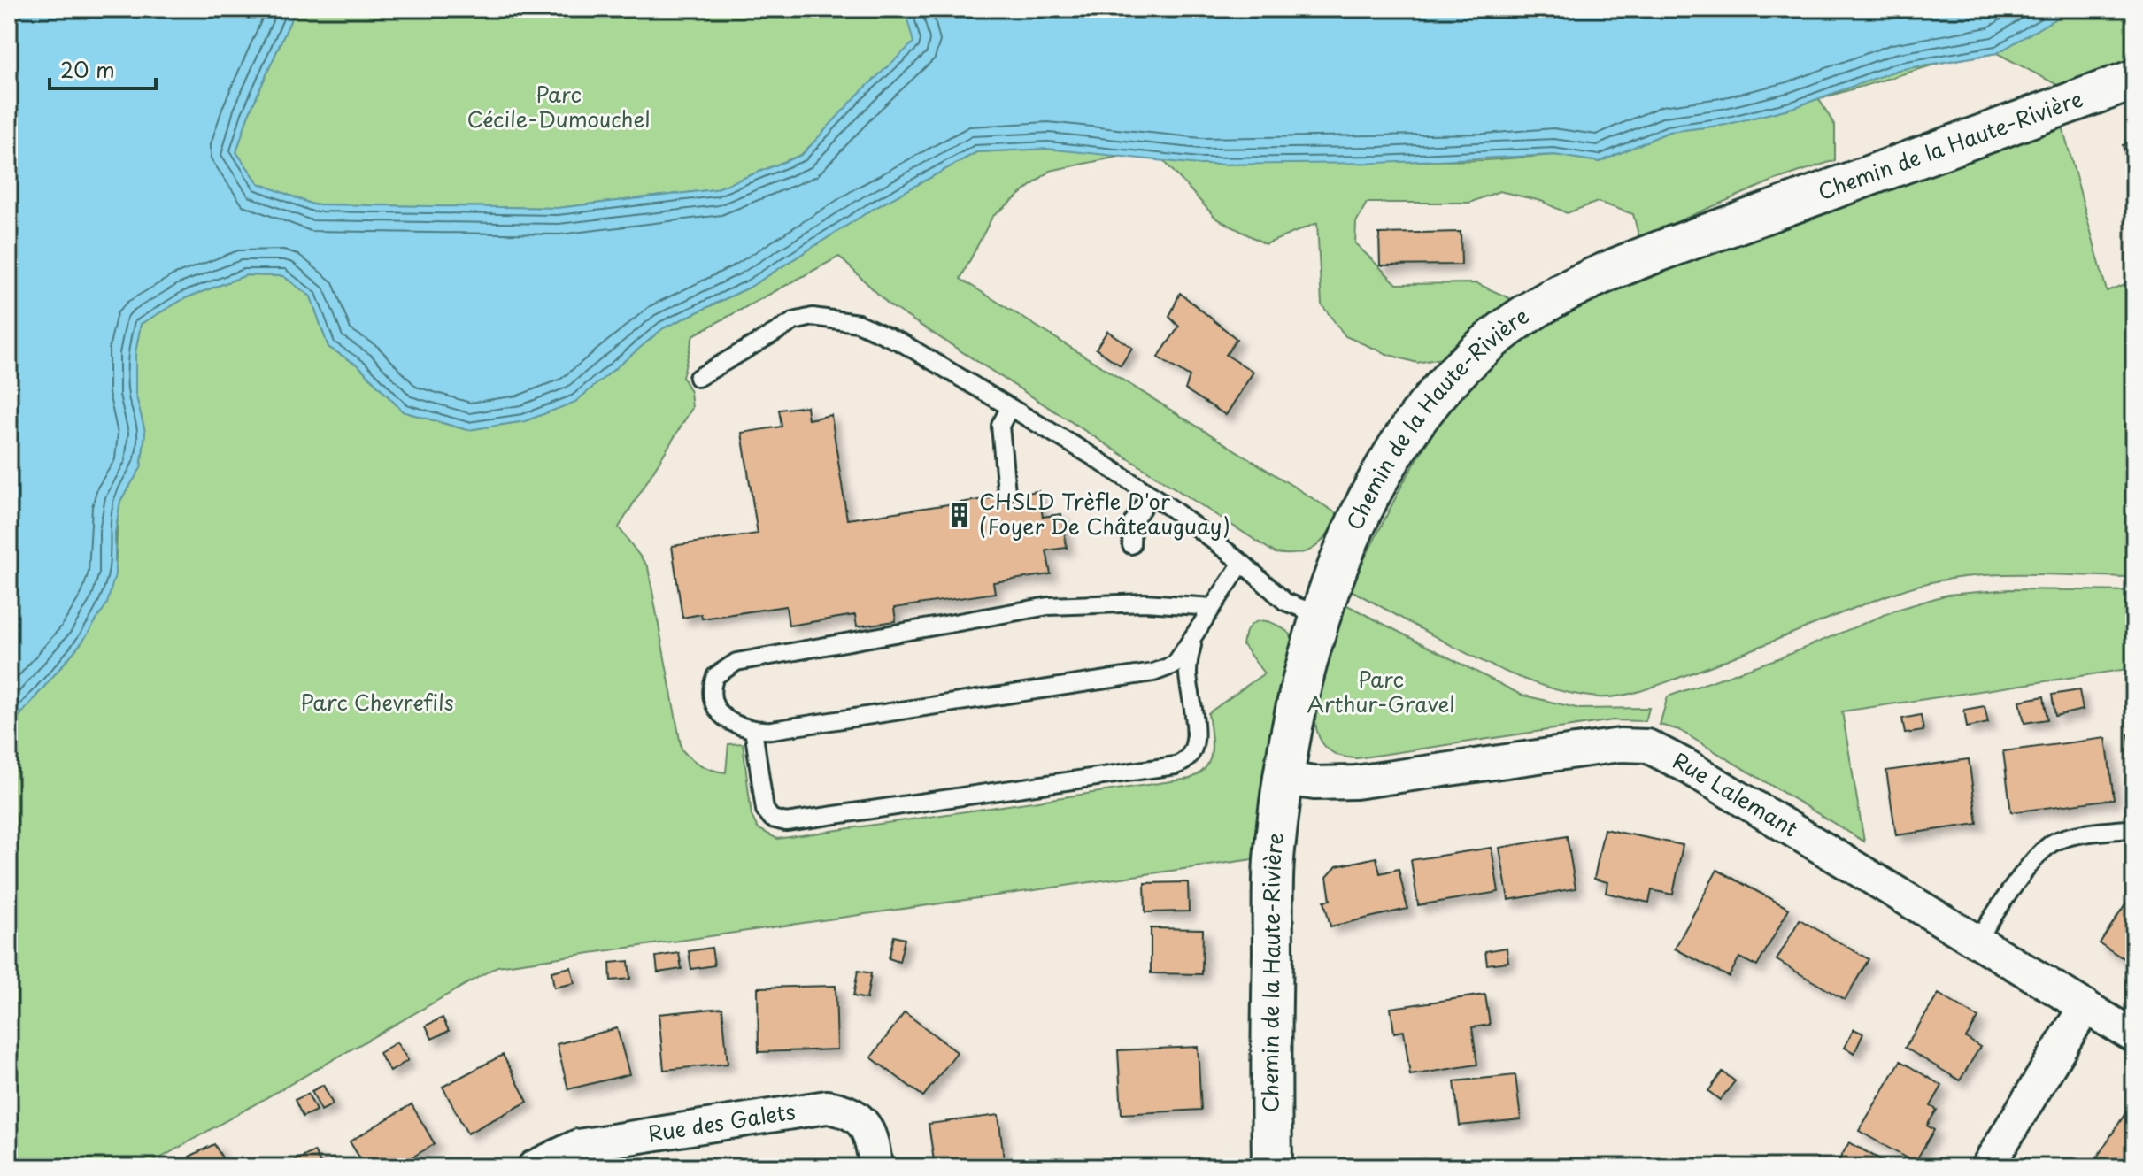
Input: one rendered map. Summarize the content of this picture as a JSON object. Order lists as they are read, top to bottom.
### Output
{
  "streets": {
    "street": ["Chemin de la Haute-Rivière", "Rue Lalemant", "Rue des Galets"]
  },
  "crossings": [
    ["Chemin de la Haute-Rivière", "Rue Lalemant"]
  ],
  "parks": ["Parc Cécile-Dumouchel", "Parc Arthur-Gravel", "Parc Chevrefils"],
  "places": {
    "building": ["CHSLD Trèfle D'or (Foyer De Châteauguay)"]
  },
  "scale_bar": "20 m"
}
